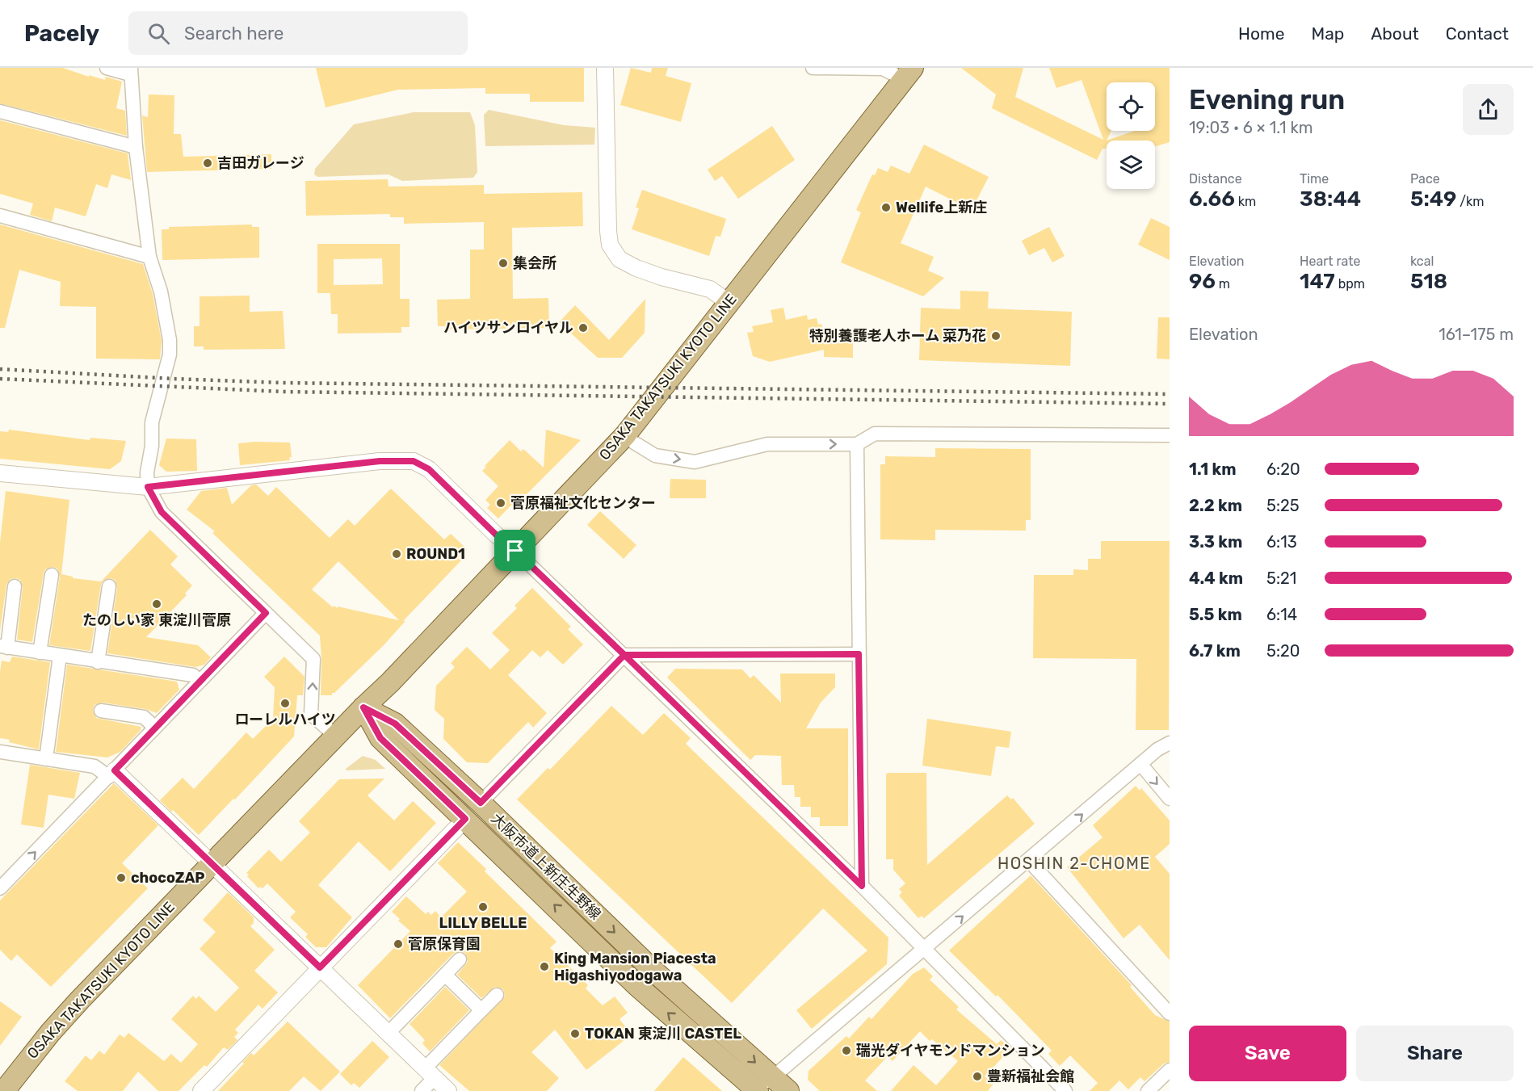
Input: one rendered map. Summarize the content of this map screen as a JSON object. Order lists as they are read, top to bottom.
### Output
{
  "streets": {
    "main road": ["OSAKA TAKATSUKI KYOTO LINE", "大阪市道上新庄生野線"]
  },
  "crossings": [
    ["OSAKA TAKATSUKI KYOTO LINE", "大阪市道上新庄生野線"]
  ],
  "districts": ["HOSHIN 2-CHOME"],
  "places": [
    "吉田ガレージ",
    "Wellife上新庄",
    "集会所",
    "ハイツサンロイヤル",
    "特別養護老人ホーム 菜乃花",
    "菅原福祉文化センター",
    "ROUND1",
    "たのしい家 東淀川菅原",
    "ローレルハイツ",
    "chocoZAP",
    "LILLY BELLE",
    "菅原保育園",
    "King Mansion Piacesta Higashiyodogawa",
    "TOKAN 東淀川 CASTEL",
    "瑞光ダイヤモンドマンション",
    "豊新福祉会館"
  ],
  "page": {
    "header": "Pacely",
    "search": "Search here",
    "nav": [
      "Home",
      "Map",
      "About",
      "Contact"
    ],
    "heading": ["Evening run", "19:03 · 6 × 1.1 km"],
    "stats": [
      ["Distance", "6.66 km"],
      ["Time", "38:44"],
      ["Pace", "5:49 /km"],
      ["Elevation", "96 m"],
      ["Heart rate", "147 bpm"],
      ["kcal", "518"]
    ],
    "chart": ["Elevation", "161–175 m"],
    "list": [
      {
        "name": "1.1 km",
        "note": "6:20"
      },
      {
        "name": "2.2 km",
        "note": "5:25"
      },
      {
        "name": "3.3 km",
        "note": "6:13"
      },
      {
        "name": "4.4 km",
        "note": "5:21"
      },
      {
        "name": "5.5 km",
        "note": "6:14"
      },
      {
        "name": "6.7 km",
        "note": "5:20"
      }
    ],
    "buttons": ["Save", "Share"]
  }
}
